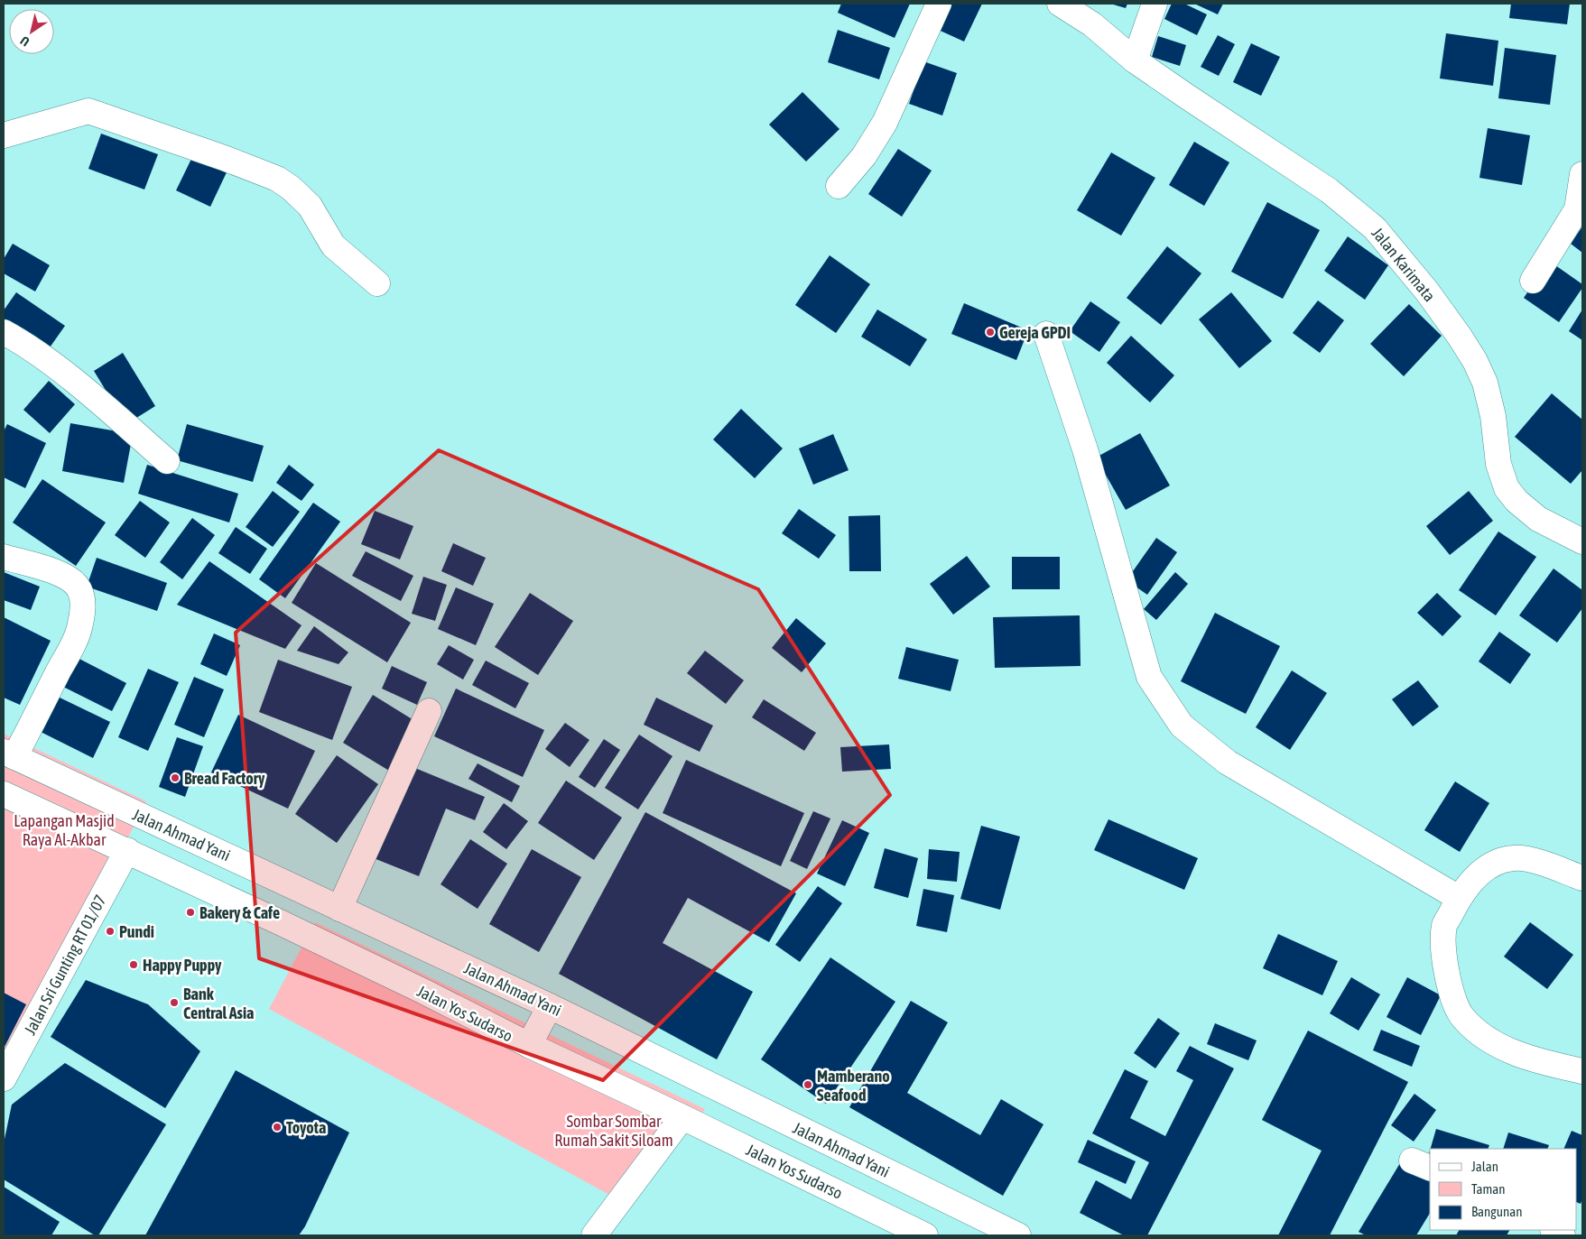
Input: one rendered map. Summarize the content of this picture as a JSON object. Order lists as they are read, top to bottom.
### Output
{
  "streets": {
    "main road": [
      "Jalan Karimata",
      "Jalan Ahmad Yani",
      "Jalan Sri Gunting RT 01/07",
      "Jalan Yos Sudarso"
    ]
  },
  "crossings": [
    ["Jalan Sri Gunting RT 01/07", "Jalan Yos Sudarso"]
  ],
  "parks": ["Lapangan Masjid Raya Al-Akbar", "Sombar Sombar Rumah Sakit Siloam"],
  "places": [
    "Gereja GPDI",
    "Bread Factory",
    "Bakery & Cafe",
    "Pundi",
    "Happy Puppy",
    "Bank Central Asia",
    "Mamberano Seafood",
    "Toyota"
  ],
  "legend": ["Jalan", "Taman", "Bangunan"],
  "north": "bottom left"
}
